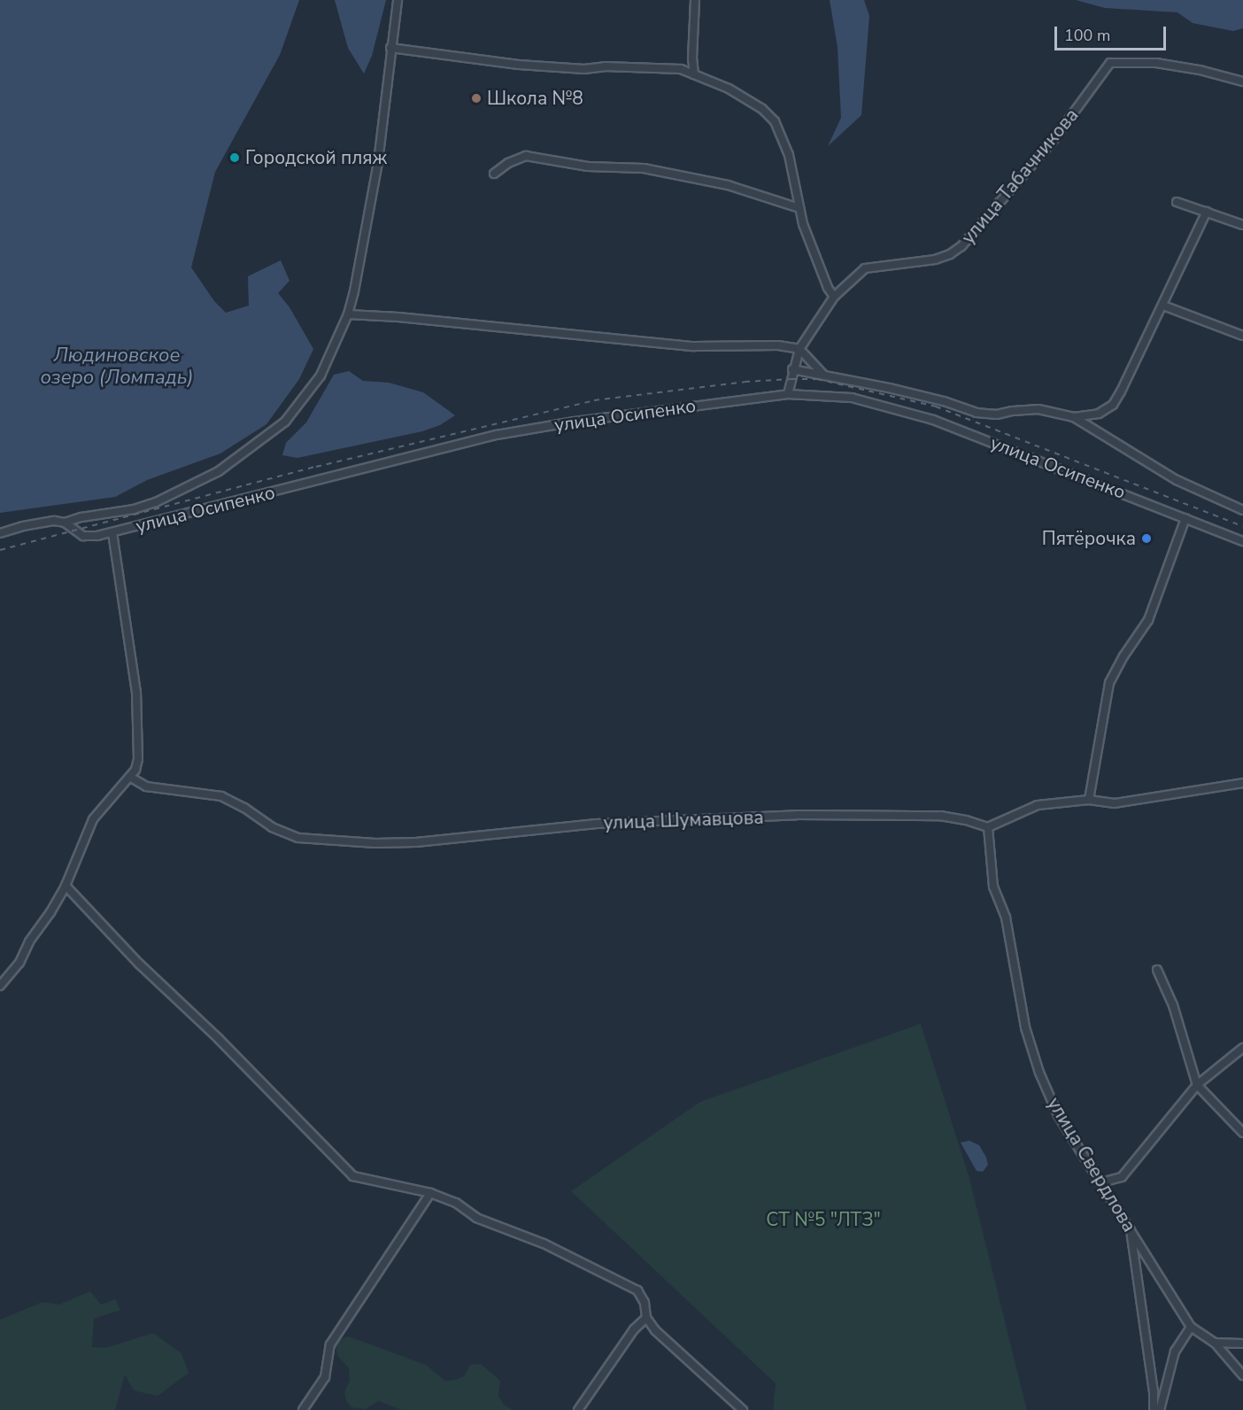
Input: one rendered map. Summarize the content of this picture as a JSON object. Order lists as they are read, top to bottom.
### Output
{
  "streets": {
    "street": [
      "улица Табачникова",
      "улица Осипенко",
      "улица Шумавцова",
      "улица Свердлова"
    ]
  },
  "crossings": [
    ["улица Табачникова", "улица Осипенко"],
    ["улица Шумавцова", "улица Свердлова"]
  ],
  "water": ["Людиновское озеро (Ломпадь)"],
  "parks": ["СТ №5 \"ЛТЗ\""],
  "places": ["Школа №8", "Городской пляж", "Пятёрочка"],
  "scale_bar": "100 m"
}
